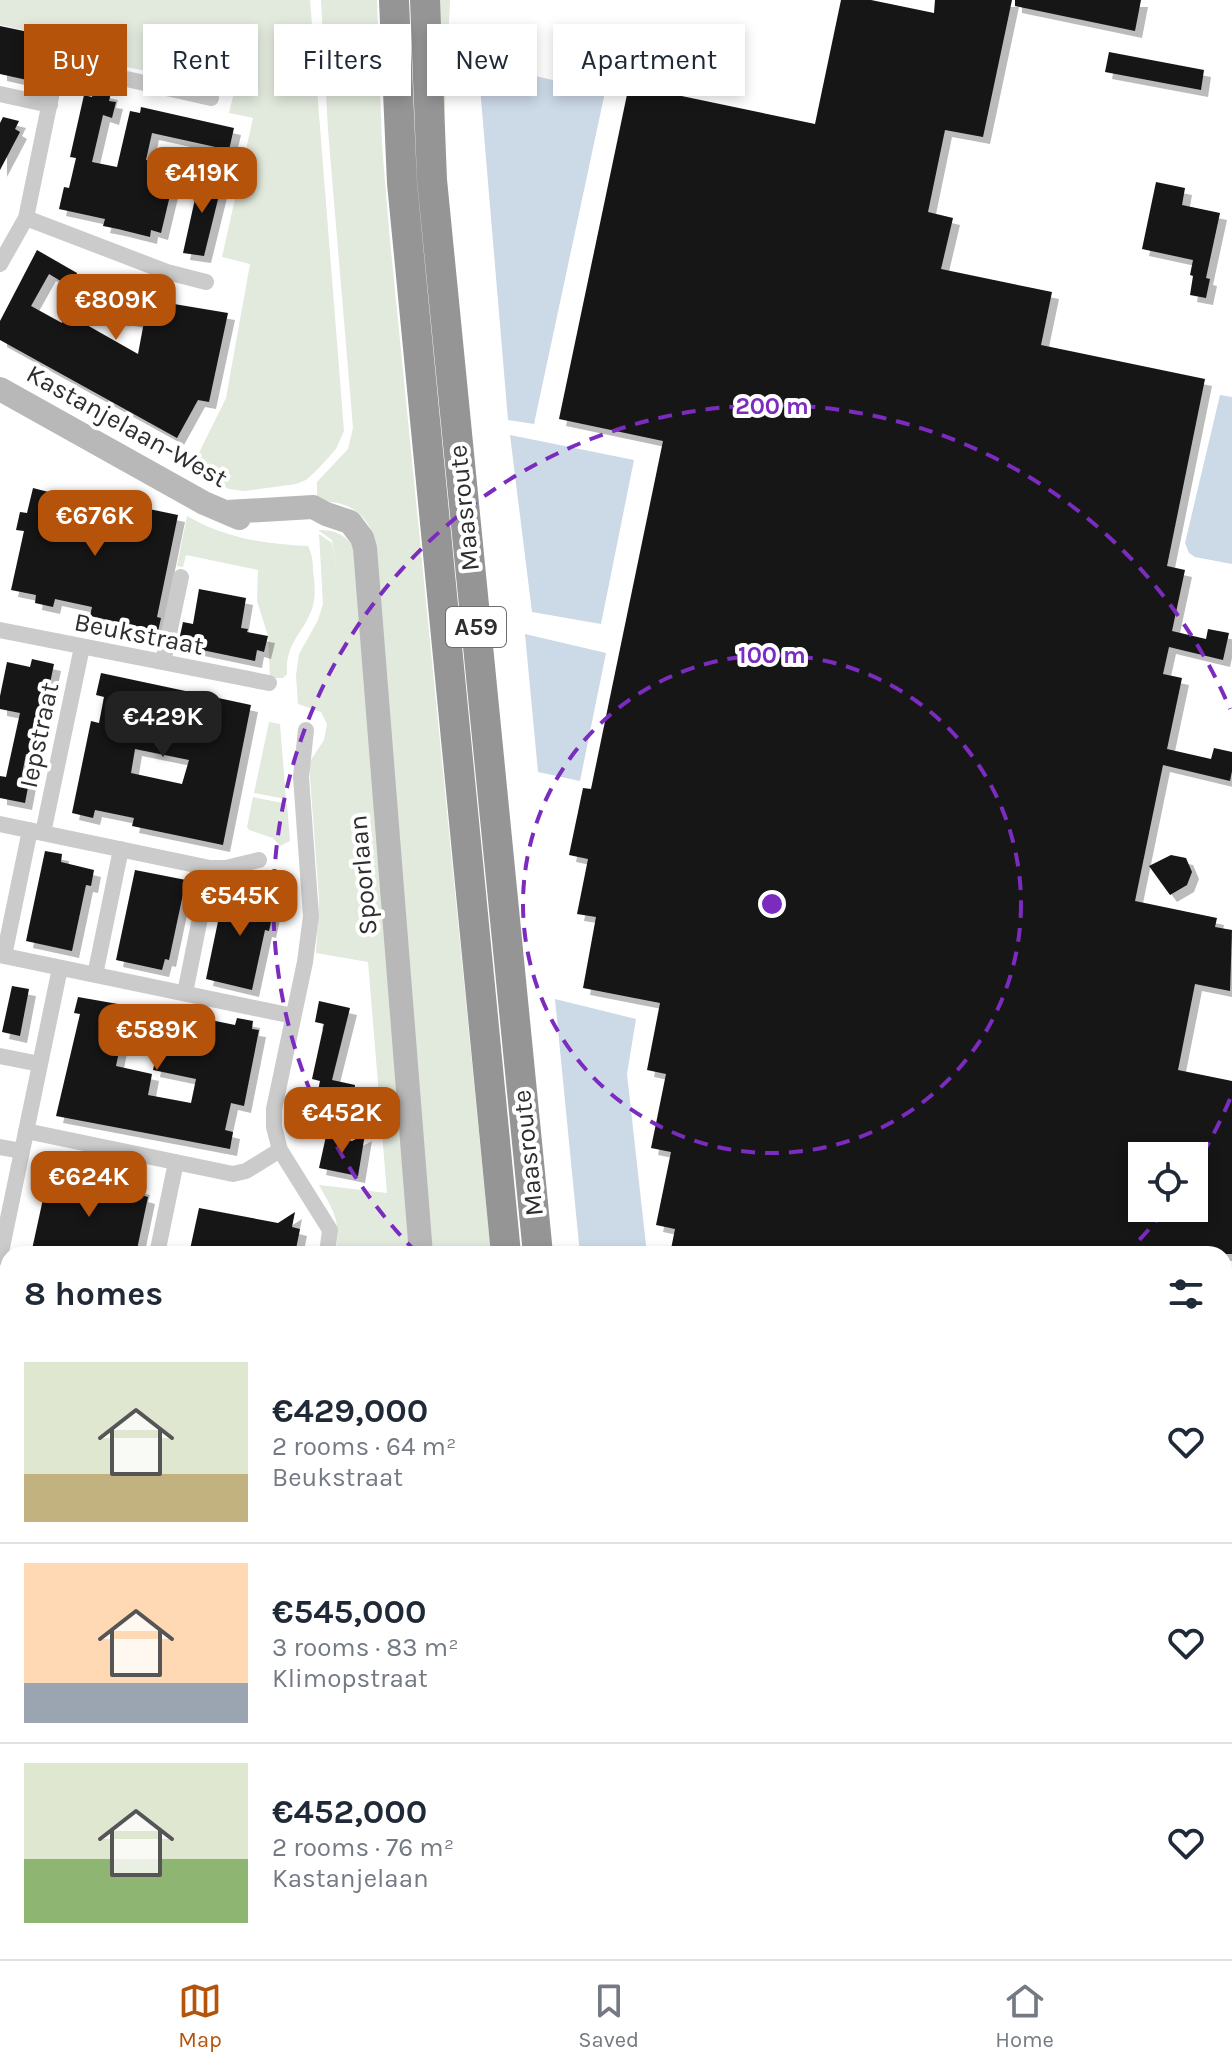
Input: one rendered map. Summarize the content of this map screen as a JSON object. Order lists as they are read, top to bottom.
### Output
{
  "streets": {
    "highway": ["Maasroute", "A59"],
    "main road": ["Kastanjelaan-West", "Spoorlaan"],
    "street": ["Beukstraat", "Iepstraat"]
  },
  "crossings": [
    ["Kastanjelaan-West", "Spoorlaan"],
    ["Beukstraat", "Iepstraat"]
  ],
  "page": {
    "chip": [
      "Buy",
      "Rent",
      "Filters",
      "New",
      "Apartment"
    ],
    "price": [
      "€419K",
      "€809K",
      "€676K",
      "€429K",
      "€545K",
      "€589K",
      "€452K",
      "€624K"
    ],
    "heading": "8 homes",
    "list": [
      {
        "name": "€429,000",
        "note": "2 rooms · 64 m² · Beukstraat"
      },
      {
        "name": "€545,000",
        "note": "3 rooms · 83 m² · Klimopstraat"
      },
      {
        "name": "€452,000",
        "note": "2 rooms · 76 m² · Kastanjelaan"
      }
    ],
    "tabs": ["Map", "Saved", "Home"]
  },
  "rings": ["200 m", "100 m"]
}
